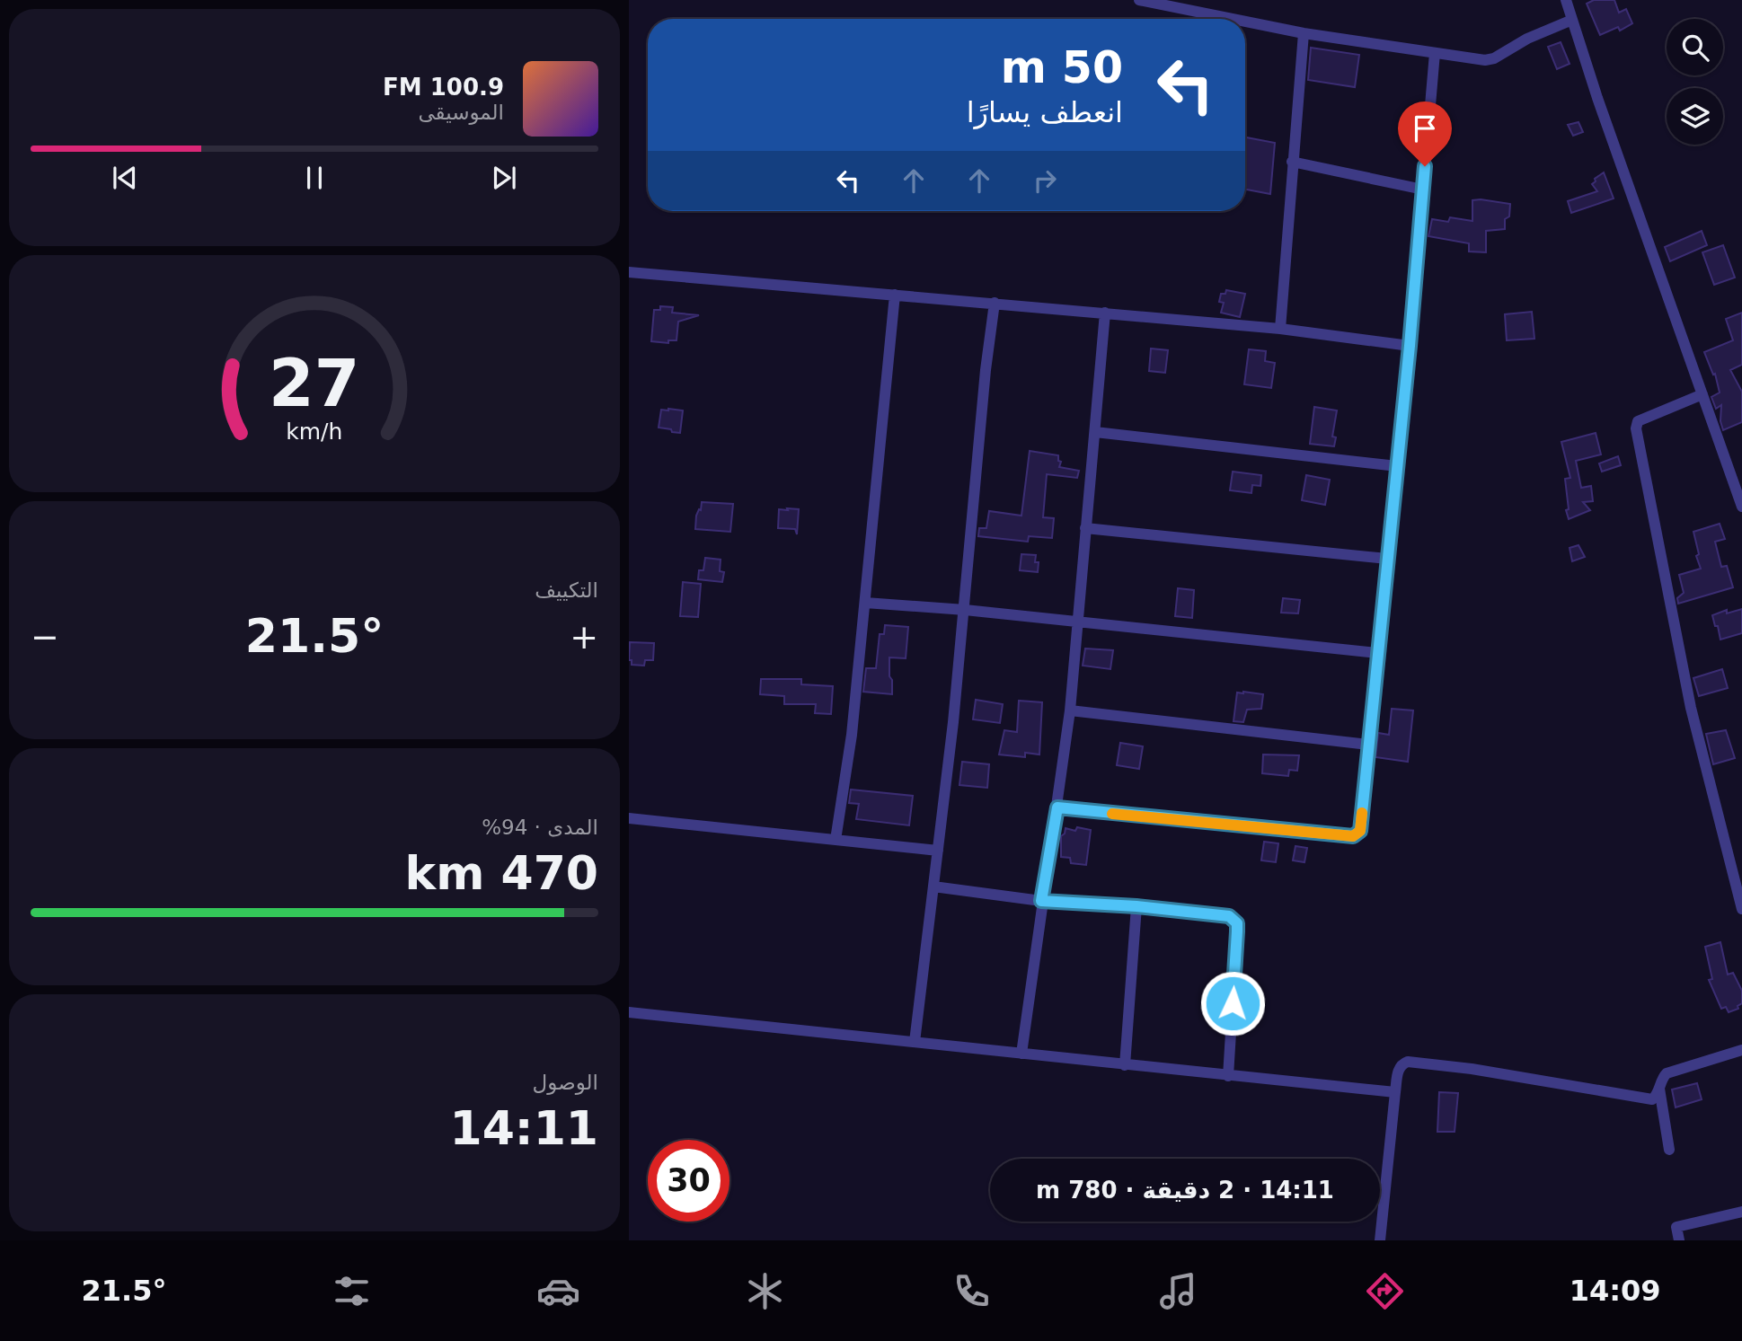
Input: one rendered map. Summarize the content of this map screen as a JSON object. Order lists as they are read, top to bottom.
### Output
{
  "page": {
    "turn": ["50 m", "انعطف يسارًا"],
    "song": ["100.9 FM", "الموسيقى"],
    "tile": [
      "التكييف",
      ["المدى · 94%", "470 km"],
      ["الوصول", "14:11"]
    ],
    "heat": ["−", "21.5°", "+"],
    "limit": "30",
    "trip": "14:11 · 2 دقيقة · 780 m",
    "tabs": ["14:09", "21.5°"],
    "gauge": ["27", "km/h"]
  }
}
